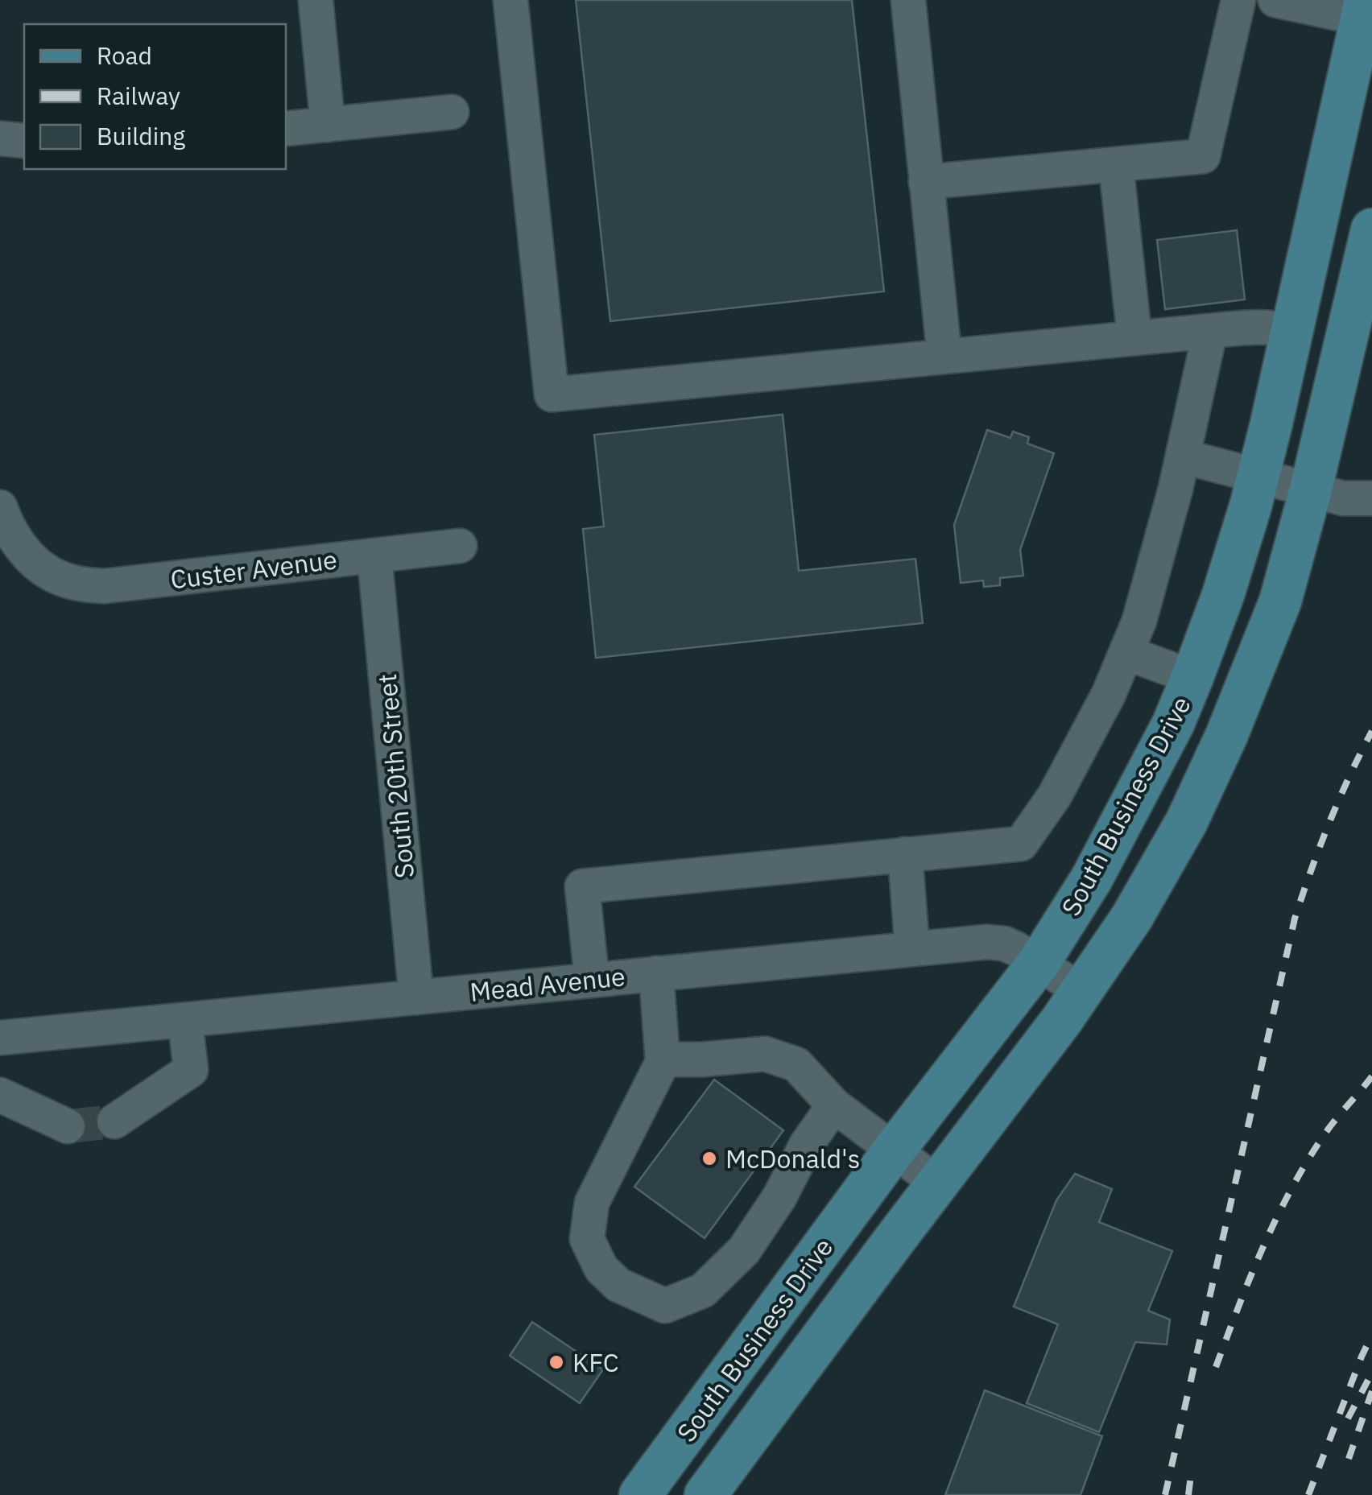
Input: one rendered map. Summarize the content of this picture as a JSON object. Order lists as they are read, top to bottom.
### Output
{
  "streets": {
    "main road": ["South Business Drive"],
    "street": ["Custer Avenue", "South 20th Street", "Mead Avenue"]
  },
  "crossings": [
    ["Custer Avenue", "South 20th Street"],
    ["South 20th Street", "Mead Avenue"],
    ["South Business Drive", "Mead Avenue"]
  ],
  "places": ["McDonald's", "KFC"],
  "legend": ["Road", "Railway", "Building"]
}
